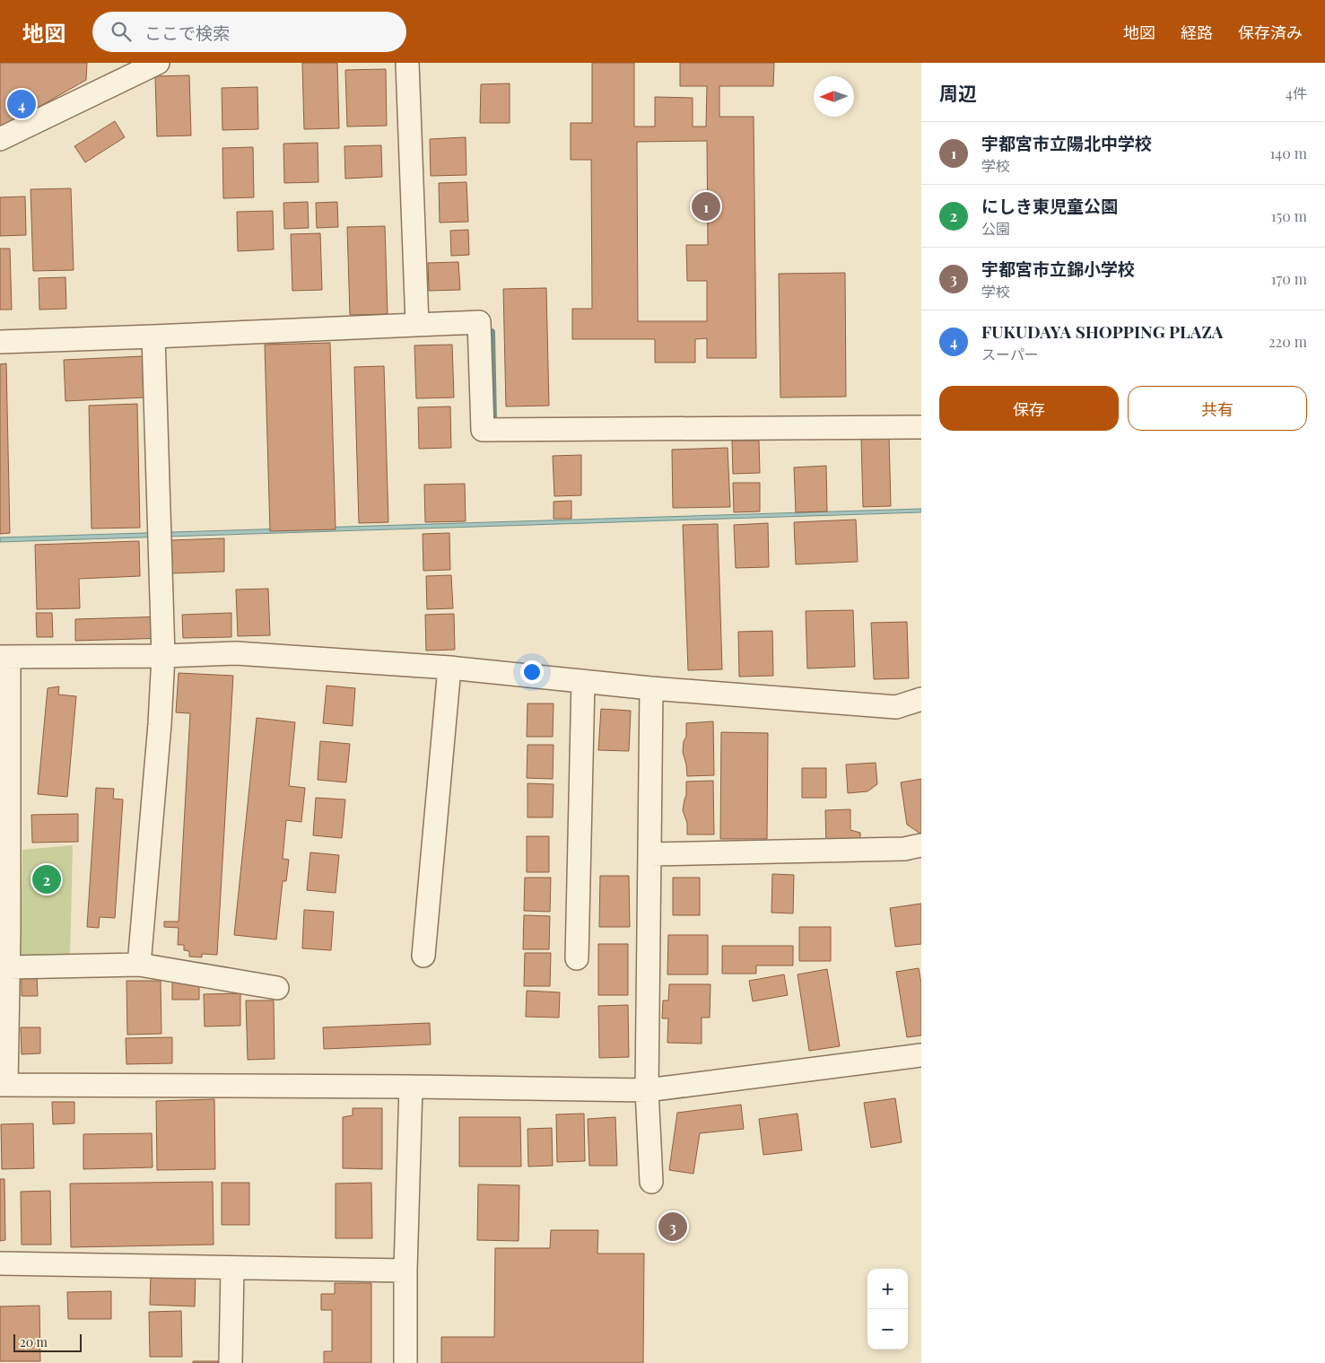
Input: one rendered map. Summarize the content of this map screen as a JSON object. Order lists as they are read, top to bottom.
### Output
{
  "scale_bar": "20 m",
  "north": "left",
  "page": {
    "header": "地図",
    "search": "ここで検索",
    "nav": ["地図", "経路", "保存済み"],
    "heading": ["周辺", "4件"],
    "pins": [
      "4",
      "1",
      "2",
      "3"
    ],
    "list": [
      {
        "mark": "1",
        "name": "宇都宮市立陽北中学校",
        "note": "学校",
        "value": "140 m"
      },
      {
        "mark": "2",
        "name": "にしき東児童公園",
        "note": "公園",
        "value": "150 m"
      },
      {
        "mark": "3",
        "name": "宇都宮市立錦小学校",
        "note": "学校",
        "value": "170 m"
      },
      {
        "mark": "4",
        "name": "FUKUDAYA SHOPPING PLAZA",
        "note": "スーパー",
        "value": "220 m"
      }
    ],
    "buttons": ["保存", "共有"],
    "map_buttons": ["+", "−"],
    "scale": "20 m"
  }
}
